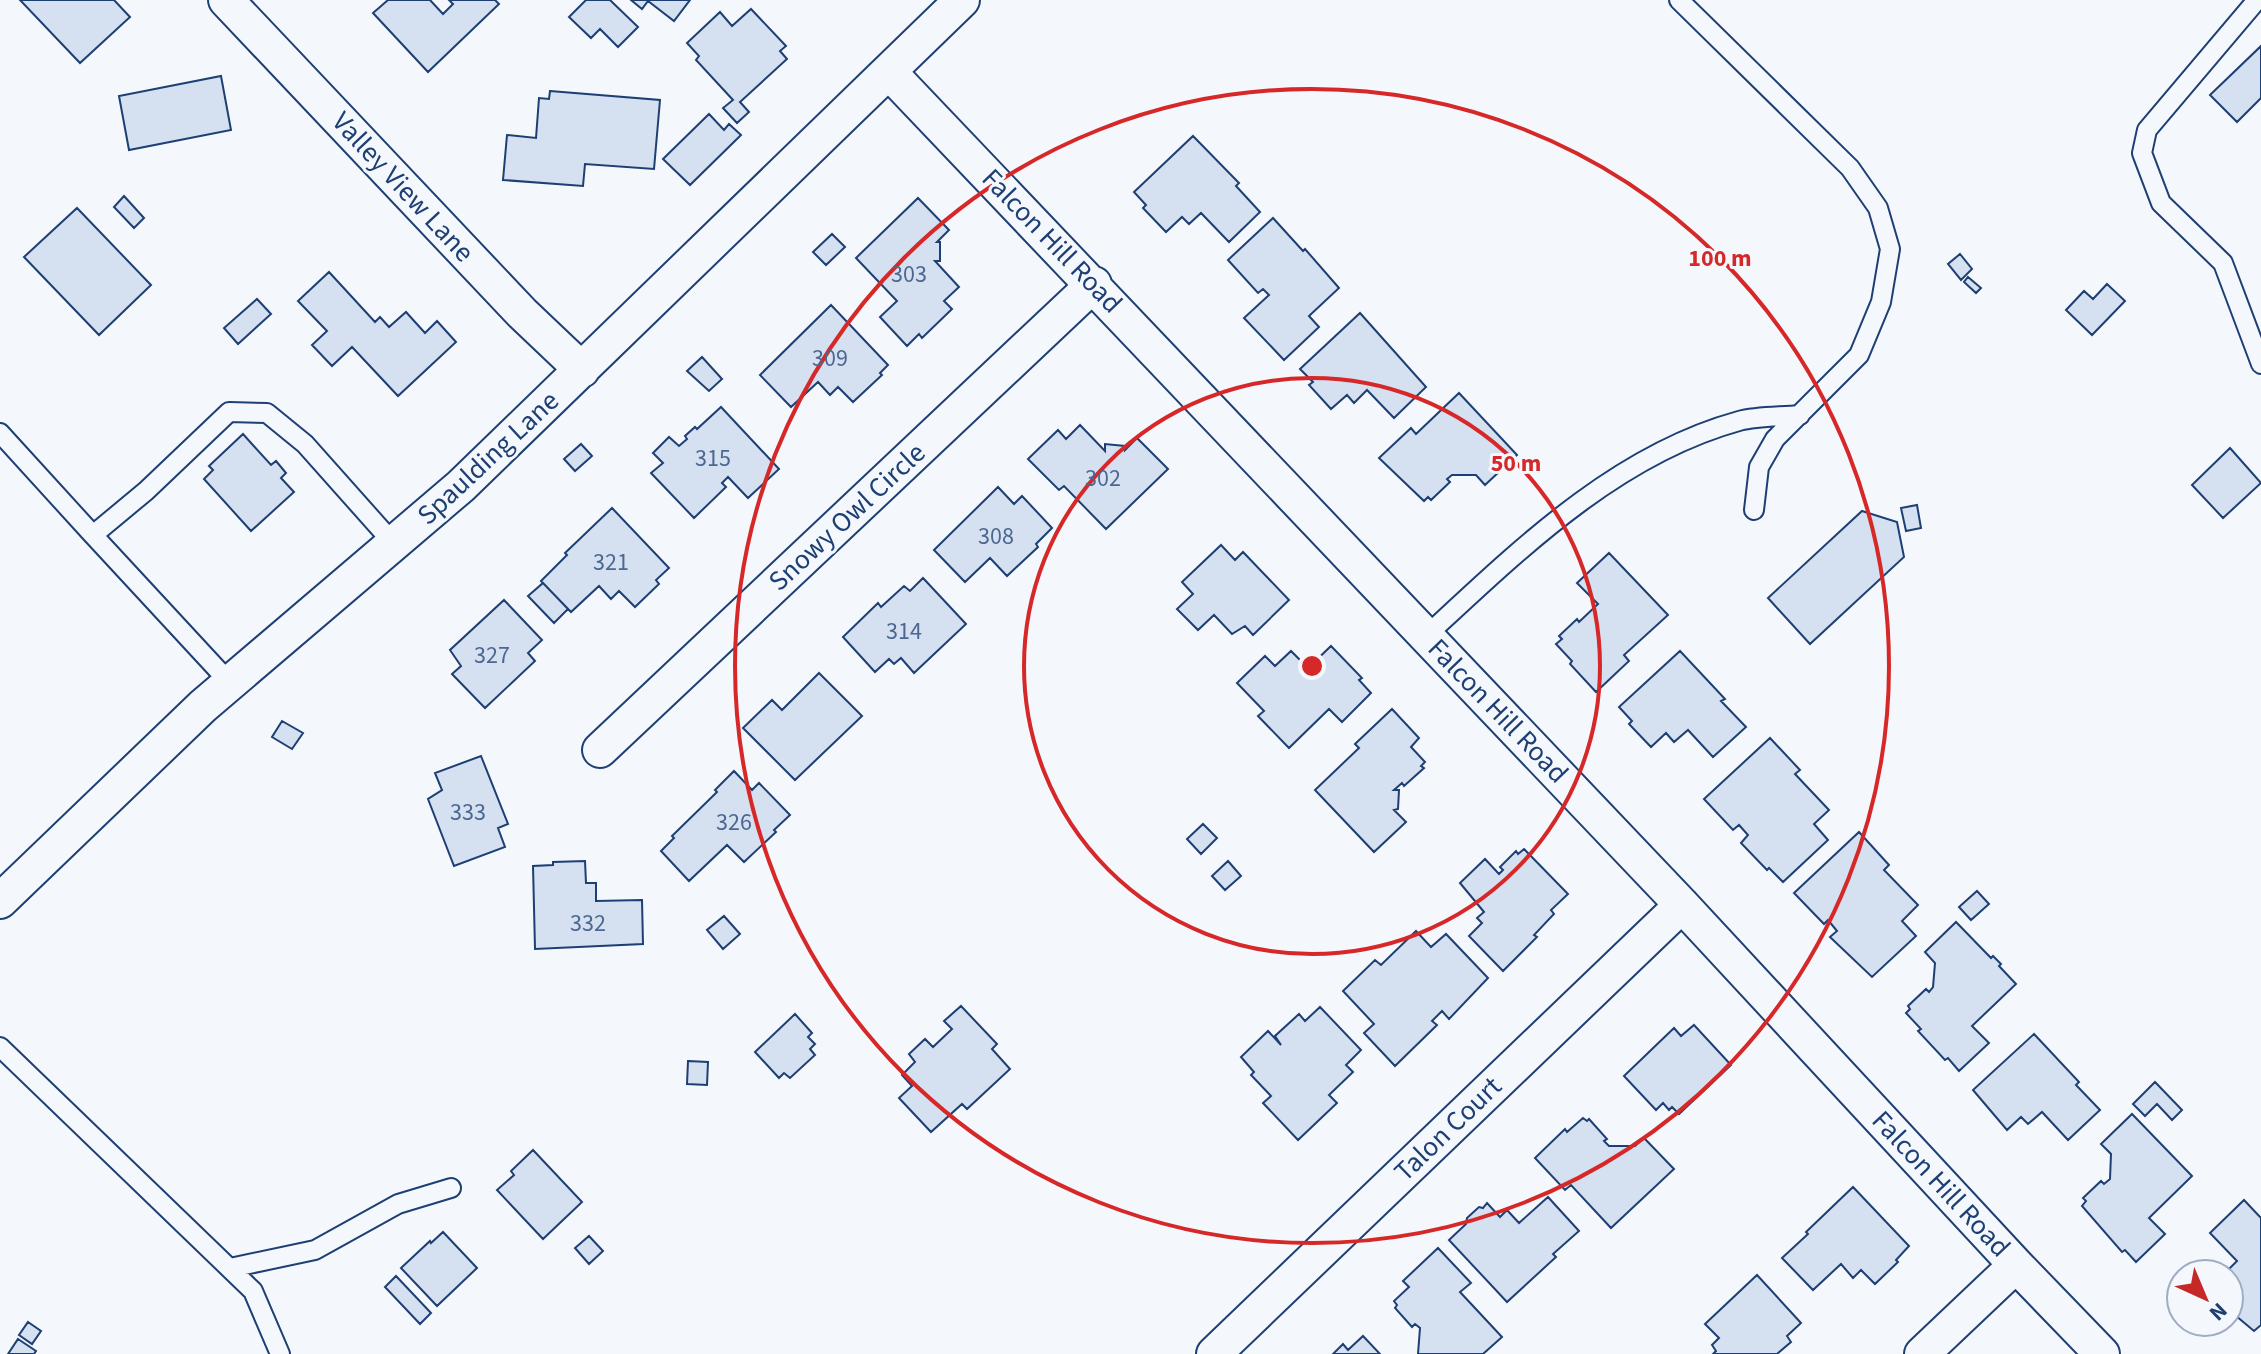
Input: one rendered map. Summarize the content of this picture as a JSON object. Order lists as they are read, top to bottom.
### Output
{
  "streets": {
    "street": [
      "Valley View Lane",
      "Falcon Hill Road",
      "Spaulding Lane",
      "Snowy Owl Circle",
      "Talon Court"
    ]
  },
  "crossings": [
    ["Valley View Lane", "Spaulding Lane"],
    ["Falcon Hill Road", "Spaulding Lane"],
    ["Falcon Hill Road", "Snowy Owl Circle"],
    ["Falcon Hill Road", "Talon Court"]
  ],
  "house_numbers": [
    "303",
    "309",
    "315",
    "302",
    "308",
    "321",
    "314",
    "327",
    "333",
    "326",
    "332"
  ],
  "north": "bottom right",
  "rings": ["100 m", "50 m"]
}
